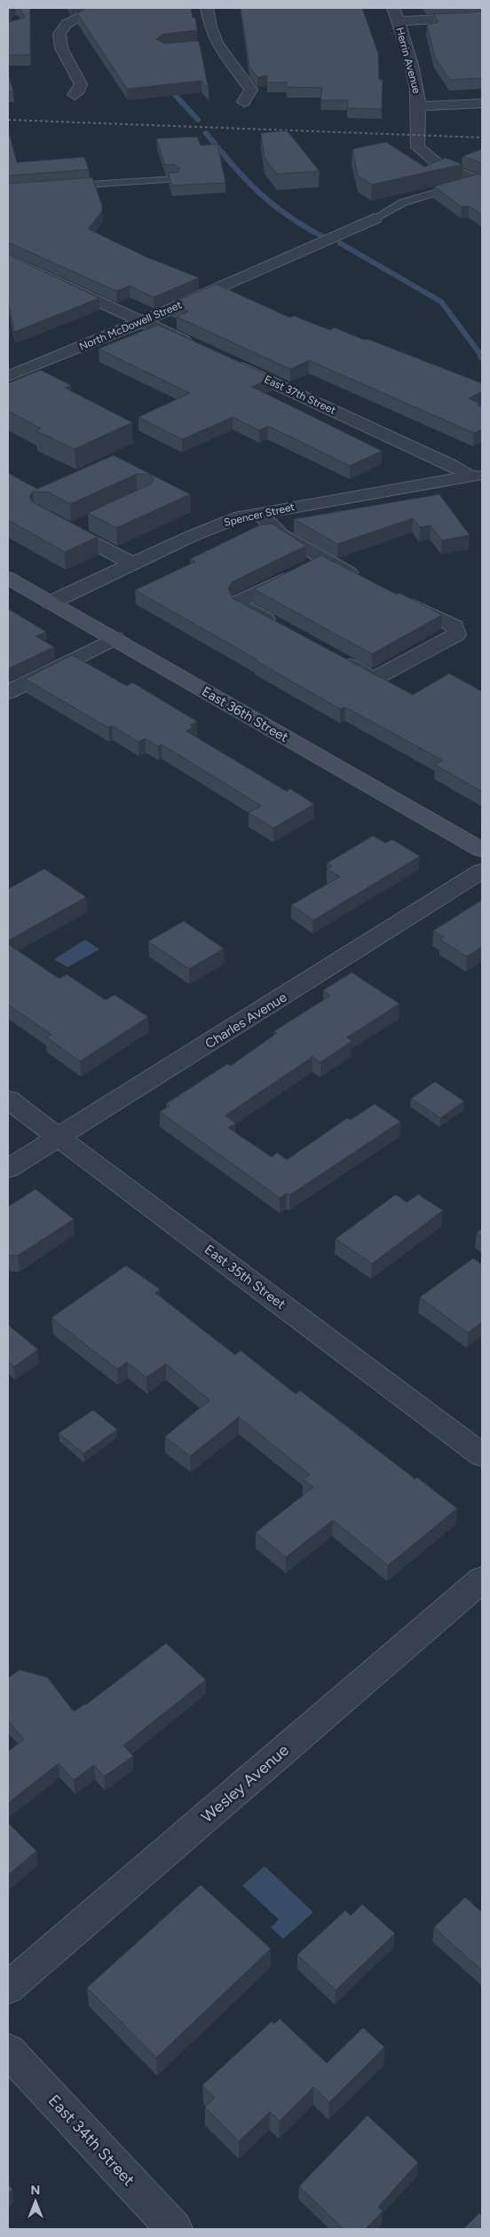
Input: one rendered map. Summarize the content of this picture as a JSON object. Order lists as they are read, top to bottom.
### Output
{
  "streets": {
    "street": [
      "Herrin Avenue",
      "North McDowell Street",
      "East 37th Street",
      "Spencer Street",
      "East 36th Street",
      "Charles Avenue",
      "East 35th Street",
      "Wesley Avenue",
      "East 34th Street"
    ]
  },
  "crossings": [
    ["East 37th Street", "Spencer Street"],
    ["Spencer Street", "East 36th Street"],
    ["Charles Avenue", "East 35th Street"]
  ],
  "north": "top"
}
